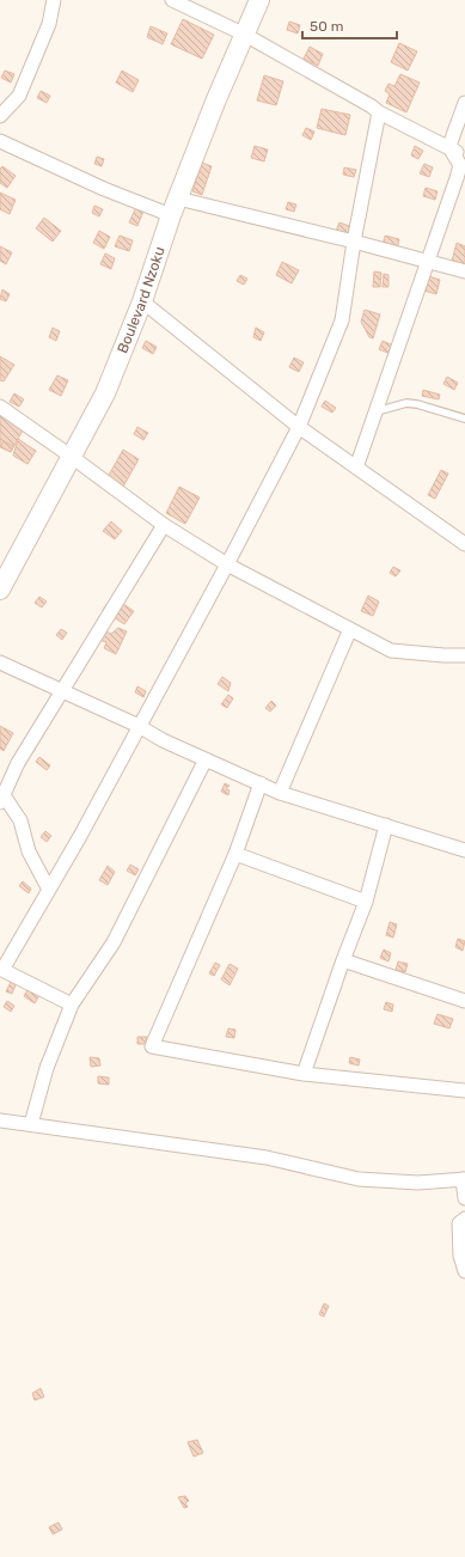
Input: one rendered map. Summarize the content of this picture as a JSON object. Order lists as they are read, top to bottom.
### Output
{
  "streets": {
    "street": ["Boulevard Nzoku"]
  },
  "scale_bar": "50 m"
}
